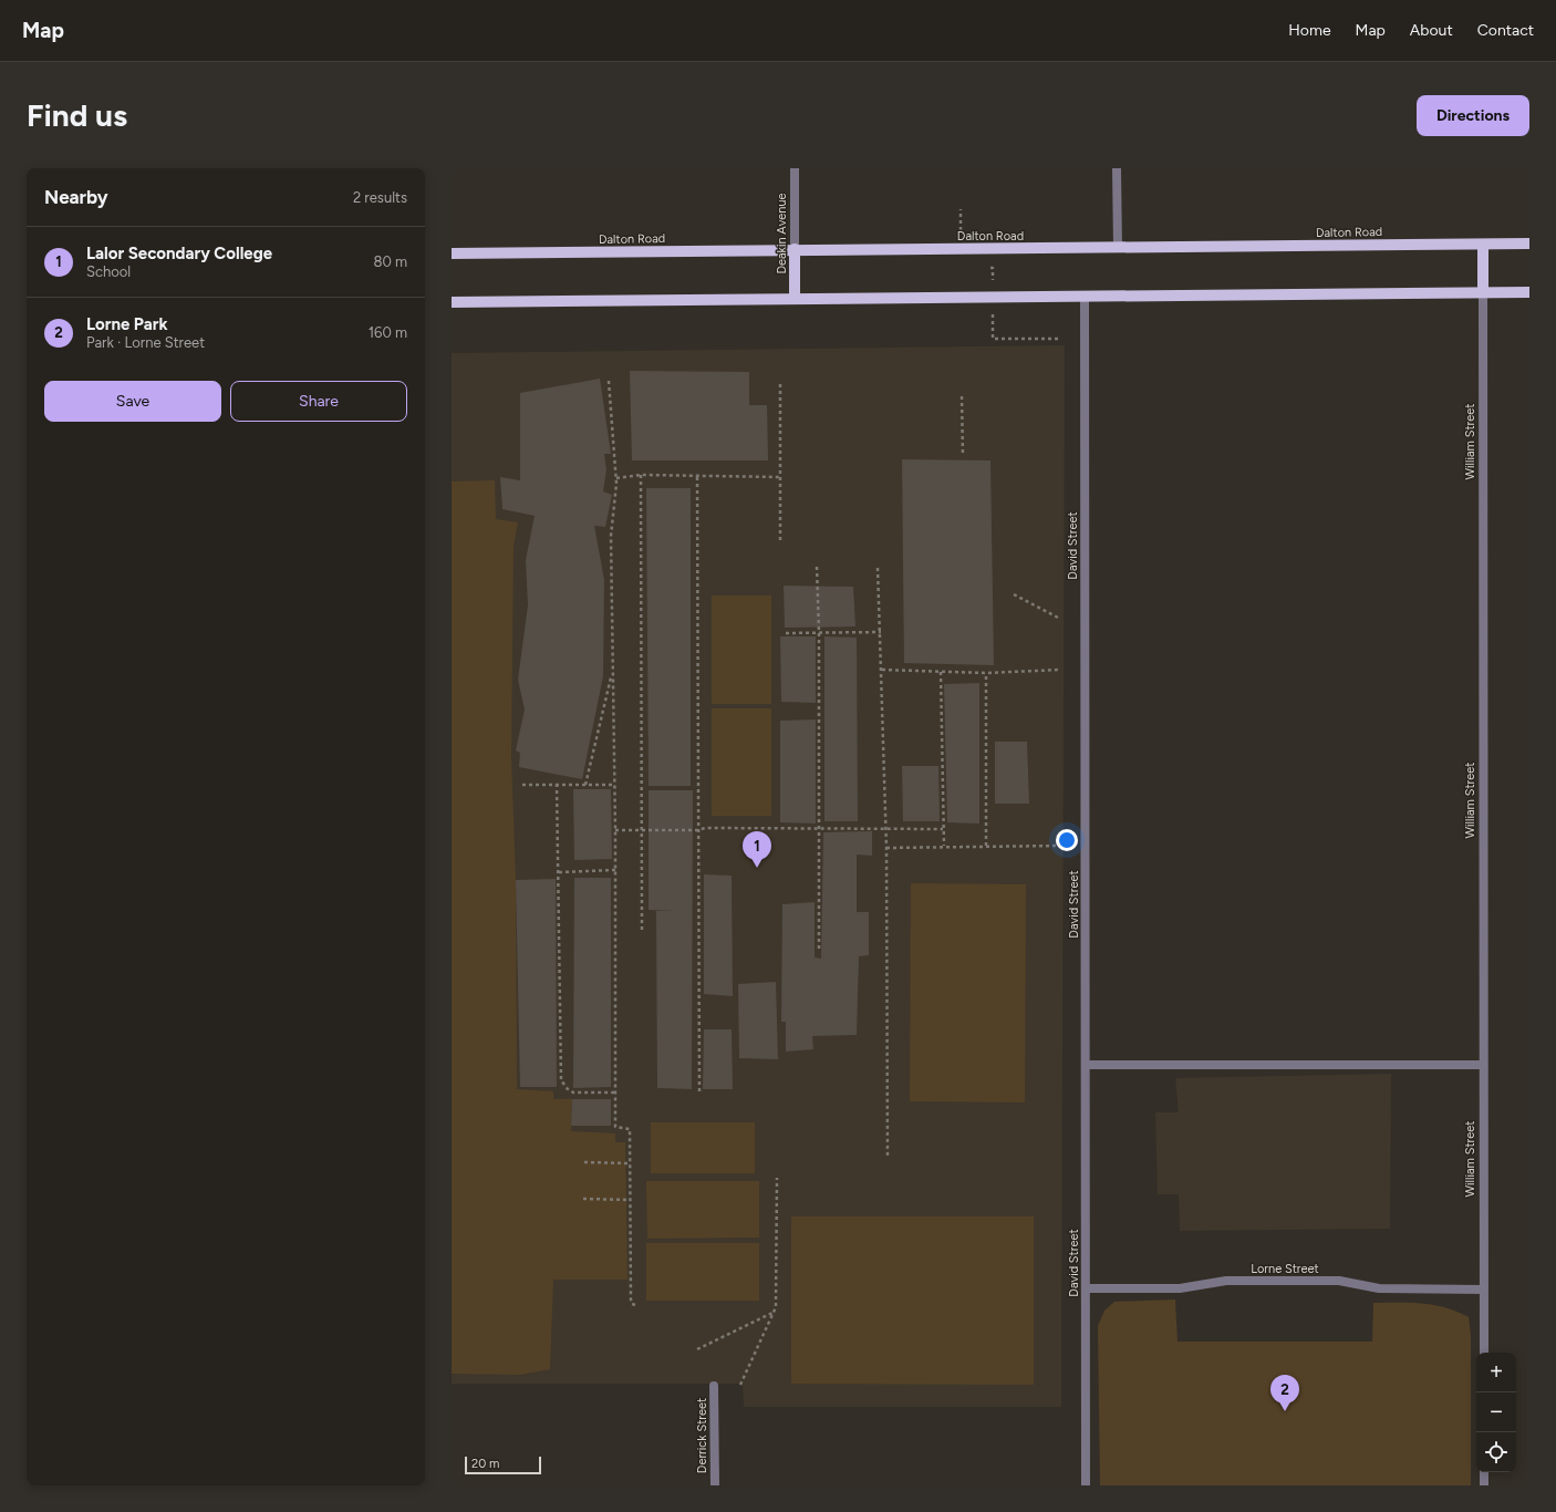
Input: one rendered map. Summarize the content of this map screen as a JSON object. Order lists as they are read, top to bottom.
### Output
{
  "streets": {
    "main road": ["Dalton Road", "Deakin Avenue", "William Street"],
    "street": ["David Street", "Lorne Street", "Derrick Street"]
  },
  "crossings": [
    ["Dalton Road", "Deakin Avenue"],
    ["Dalton Road", "William Street"],
    ["William Street", "Lorne Street"],
    ["David Street", "Lorne Street"]
  ],
  "scale_bar": "20 m",
  "page": {
    "header": "Map",
    "nav": [
      "Home",
      "Map",
      "About",
      "Contact"
    ],
    "buttons": [
      "Directions",
      ["Save", "Share"]
    ],
    "title": "Find us",
    "heading": ["Nearby", "2 results"],
    "list": [
      {
        "mark": "1",
        "name": "Lalor Secondary College",
        "note": "School",
        "value": "80 m"
      },
      {
        "mark": "2",
        "name": "Lorne Park",
        "note": "Park · Lorne Street",
        "value": "160 m"
      }
    ],
    "pins": ["1", "2"],
    "map_buttons": ["+", "−"],
    "scale": "20 m"
  }
}
